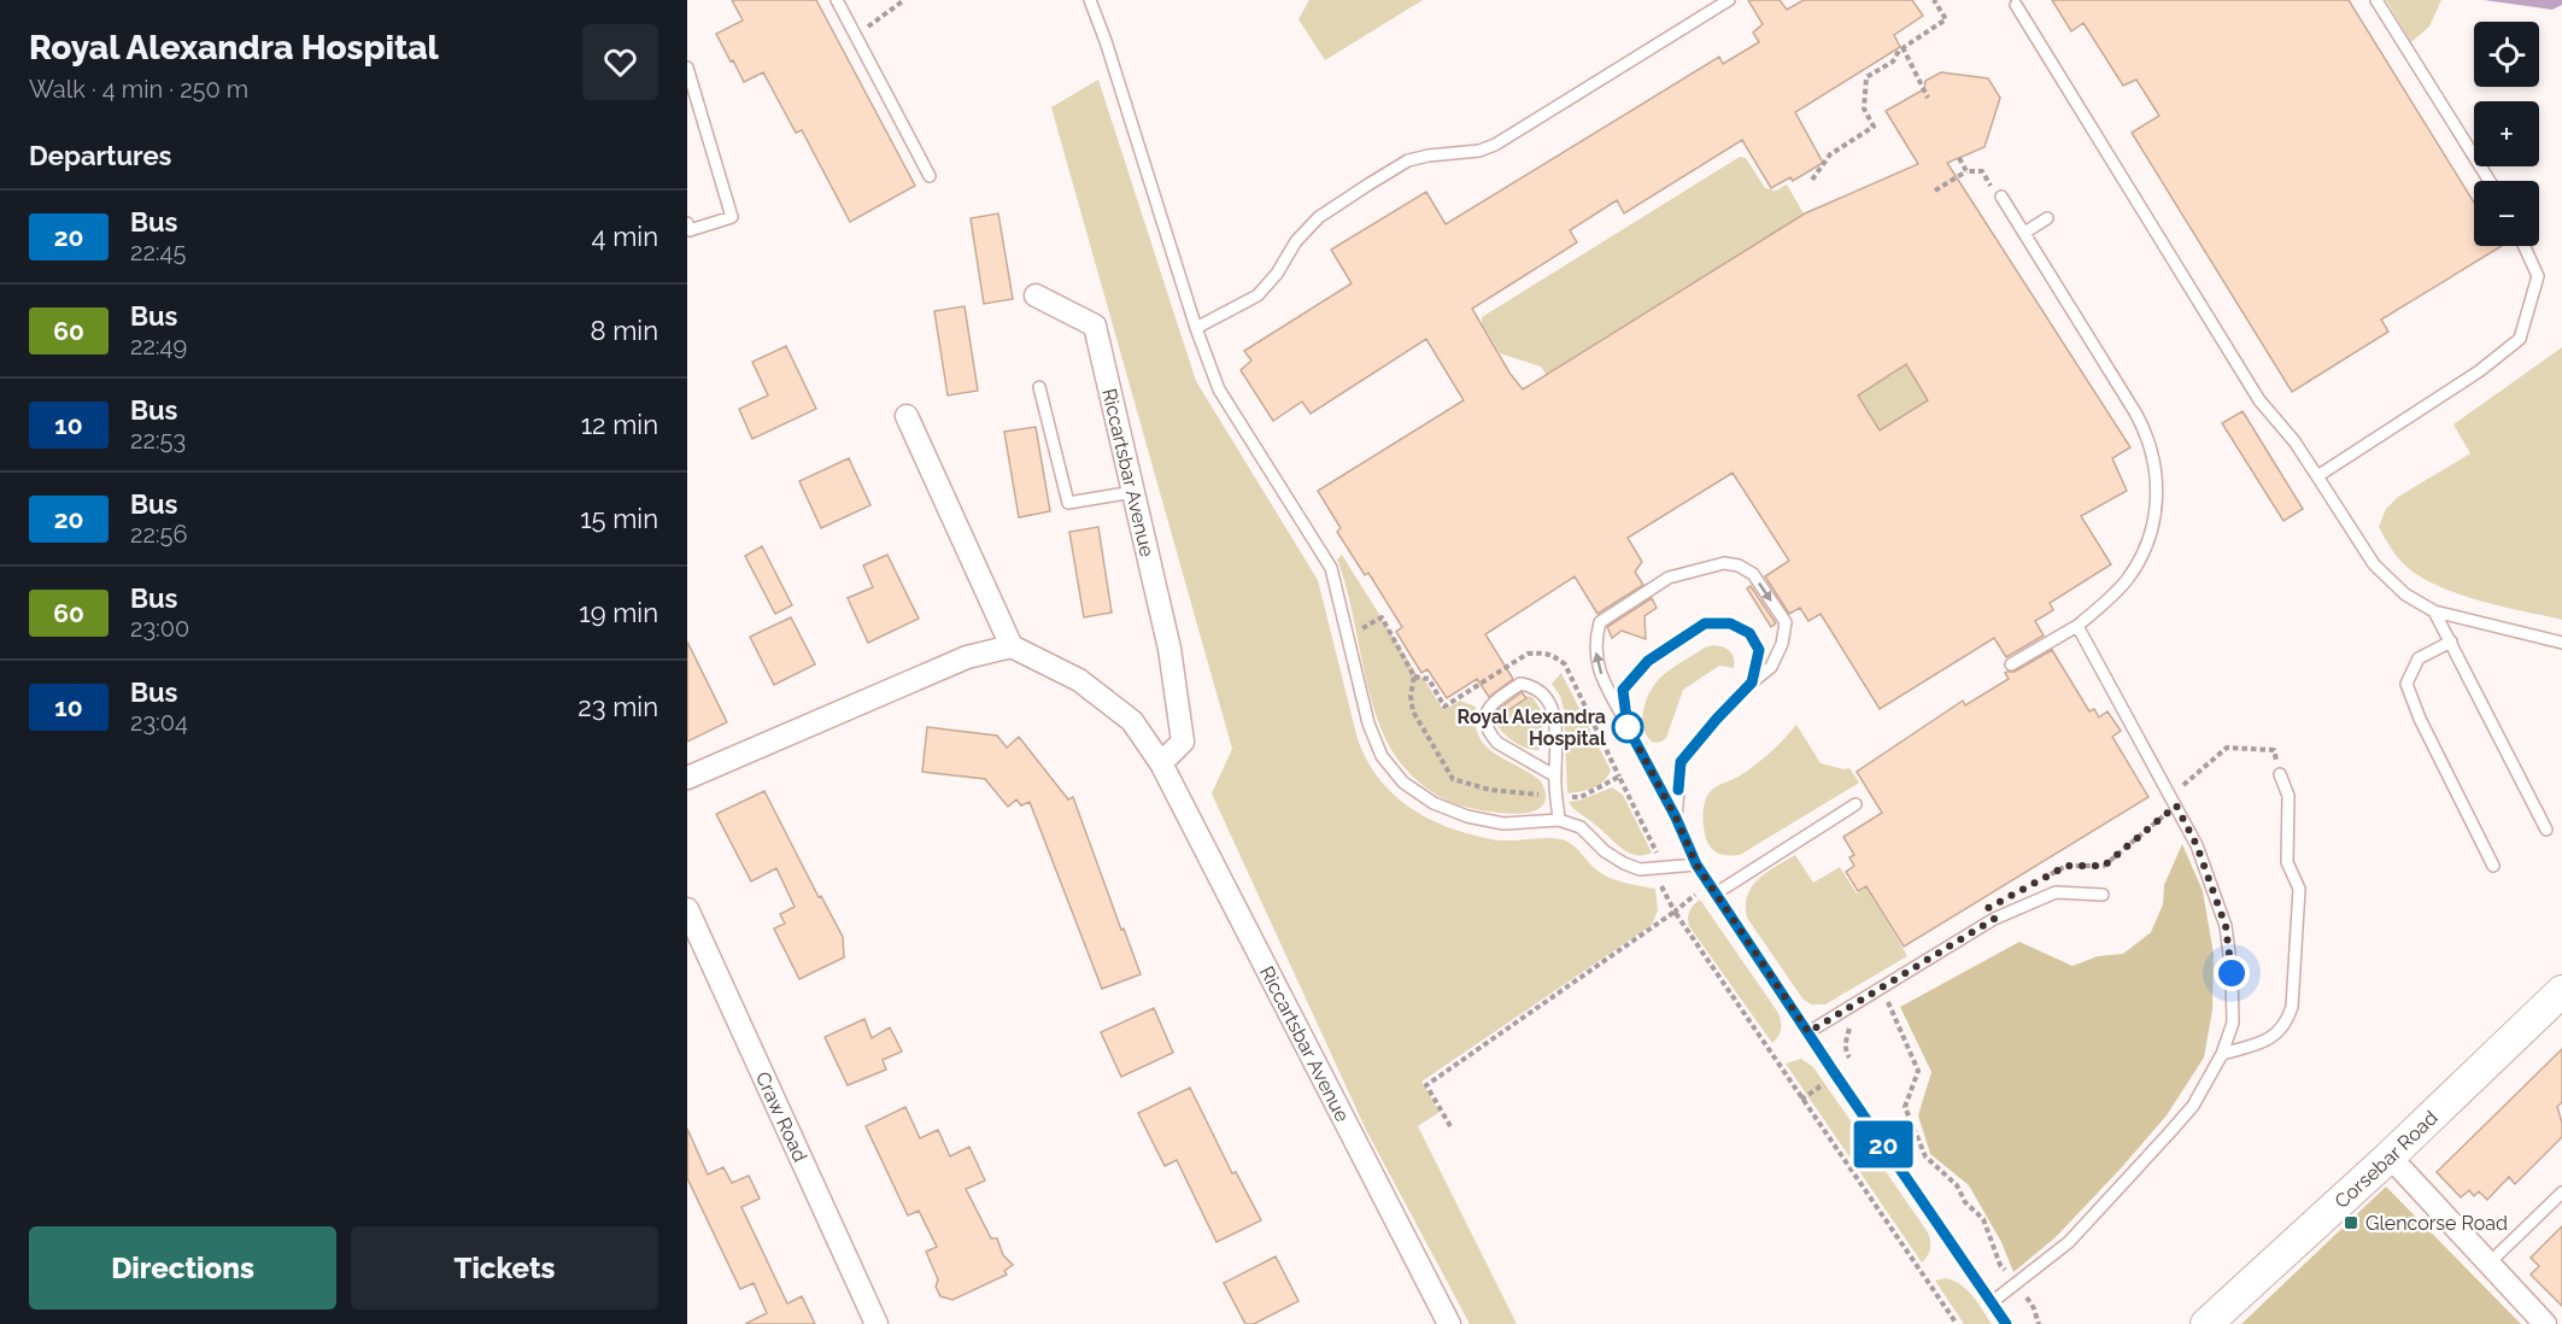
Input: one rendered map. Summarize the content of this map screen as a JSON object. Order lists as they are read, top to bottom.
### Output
{
  "streets": {
    "main road": ["Corsebar Road"],
    "street": ["Riccartsbar Avenue", "Craw Road"]
  },
  "places": {
    "other": ["Royal Alexandra Hospital"],
    "transit": ["Glencorse Road"]
  },
  "lines": ["bus line 20"],
  "page": {
    "heading": [
      ["Royal Alexandra Hospital", "Walk · 4 min · 250 m"],
      "Departures"
    ],
    "on_map": "20",
    "map_buttons": ["+", "−"],
    "list": [
      {
        "mark": "20",
        "name": "Bus",
        "note": "22:45",
        "value": "4 min"
      },
      {
        "mark": "60",
        "name": "Bus",
        "note": "22:49",
        "value": "8 min"
      },
      {
        "mark": "10",
        "name": "Bus",
        "note": "22:53",
        "value": "12 min"
      },
      {
        "mark": "20",
        "name": "Bus",
        "note": "22:56",
        "value": "15 min"
      },
      {
        "mark": "60",
        "name": "Bus",
        "note": "23:00",
        "value": "19 min"
      },
      {
        "mark": "10",
        "name": "Bus",
        "note": "23:04",
        "value": "23 min"
      }
    ],
    "buttons": ["Directions", "Tickets"]
  }
}
